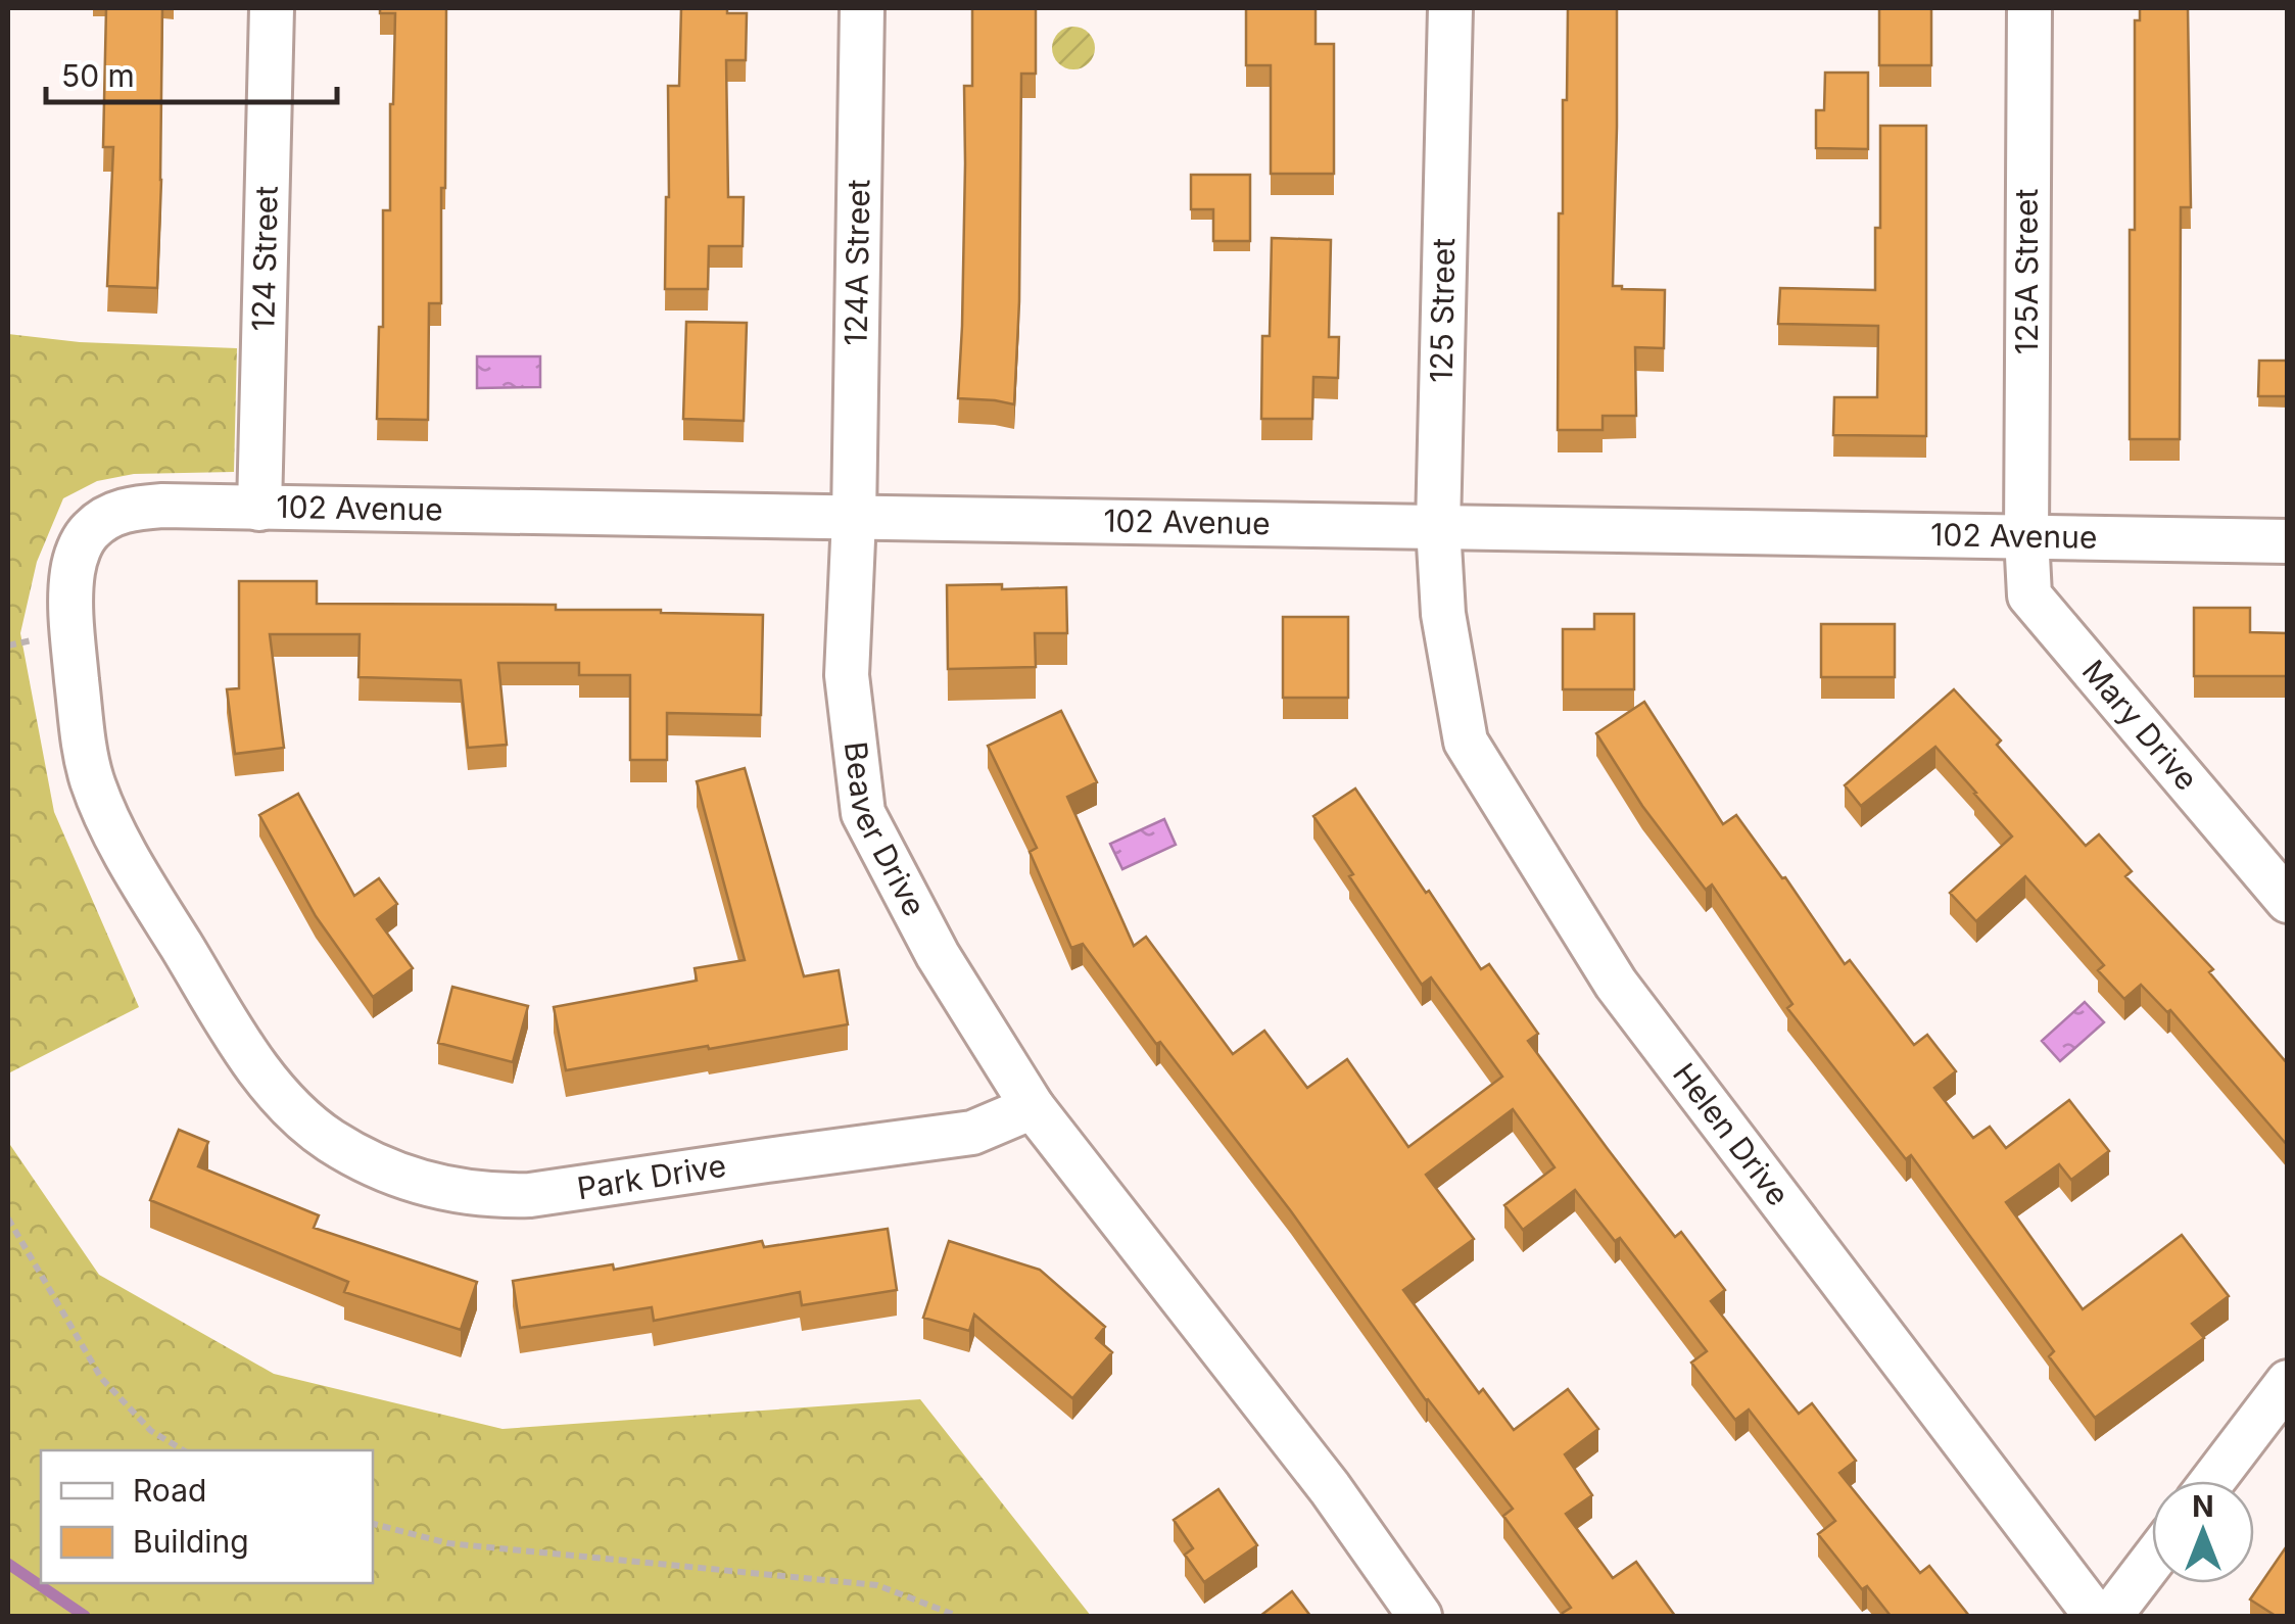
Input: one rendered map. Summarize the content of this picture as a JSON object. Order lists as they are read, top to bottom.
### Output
{
  "streets": {
    "street": [
      "124 Street",
      "124A Street",
      "125A Street",
      "125 Street",
      "102 Avenue",
      "Mary Drive",
      "Beaver Drive",
      "Helen Drive",
      "Park Drive"
    ]
  },
  "crossings": [
    ["124 Street", "102 Avenue"],
    ["124A Street", "102 Avenue"],
    ["124A Street", "Beaver Drive"],
    ["125A Street", "102 Avenue"],
    ["125A Street", "Mary Drive"],
    ["125 Street", "102 Avenue"],
    ["125 Street", "Helen Drive"],
    ["102 Avenue", "Mary Drive"],
    ["102 Avenue", "Beaver Drive"],
    ["102 Avenue", "Park Drive"],
    ["Beaver Drive", "Park Drive"]
  ],
  "legend": ["Road", "Building"],
  "scale_bar": "50 m",
  "north": "top"
}
